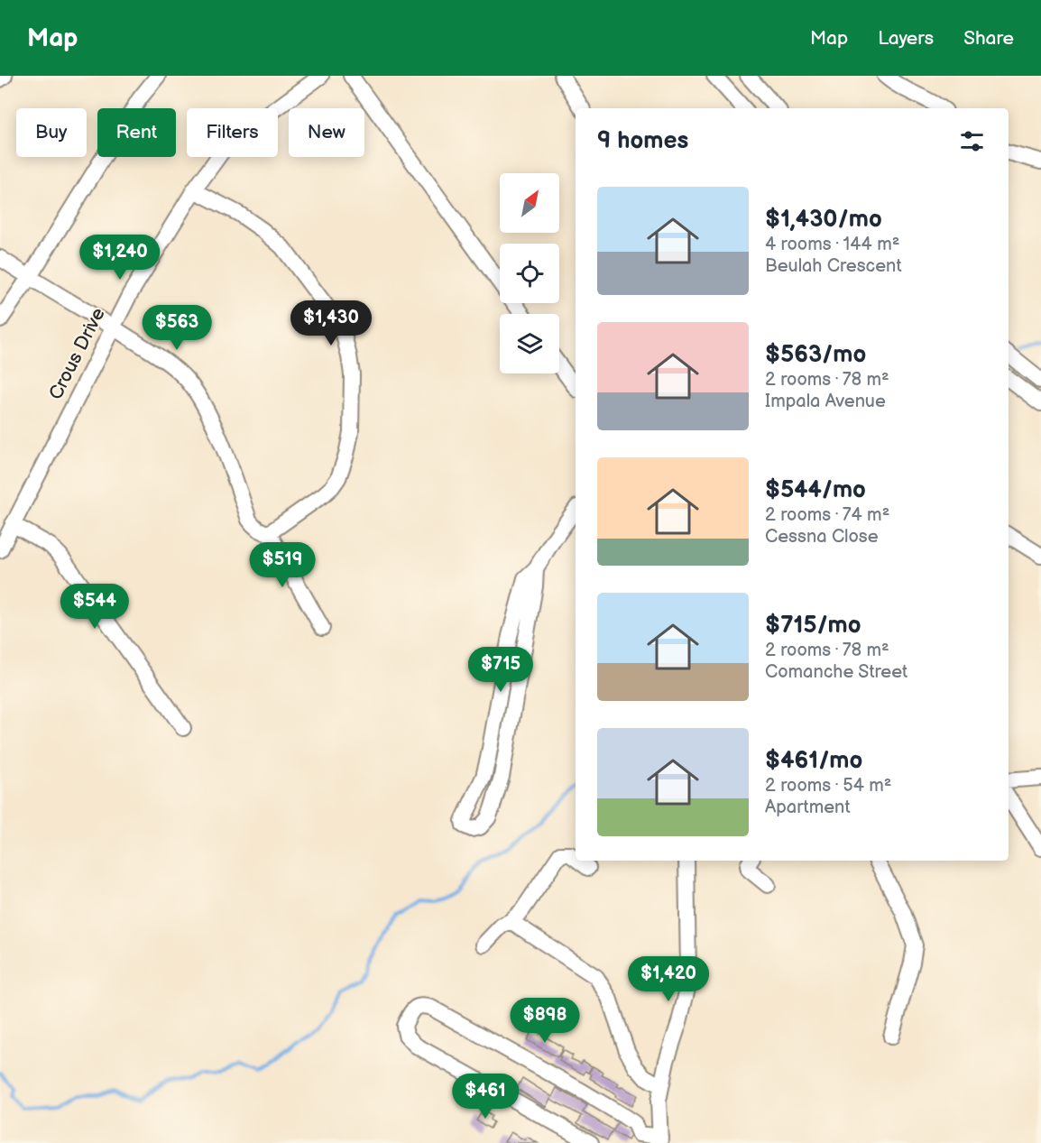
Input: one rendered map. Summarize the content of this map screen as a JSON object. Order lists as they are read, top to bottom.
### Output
{
  "streets": {
    "street": ["Crous Drive"]
  },
  "north": "top right",
  "page": {
    "header": "Map",
    "nav": ["Map", "Layers", "Share"],
    "chip": [
      "Buy",
      "Rent",
      "Filters",
      "New"
    ],
    "heading": "9 homes",
    "list": [
      {
        "name": "$1,430/mo",
        "note": "4 rooms · 144 m² · Beulah Crescent"
      },
      {
        "name": "$563/mo",
        "note": "2 rooms · 78 m² · Impala Avenue"
      },
      {
        "name": "$544/mo",
        "note": "2 rooms · 74 m² · Cessna Close"
      },
      {
        "name": "$715/mo",
        "note": "2 rooms · 78 m² · Comanche Street"
      },
      {
        "name": "$461/mo",
        "note": "2 rooms · 54 m² · Apartment"
      }
    ],
    "price": [
      "$1,240",
      "$1,430",
      "$563",
      "$519",
      "$544",
      "$715",
      "$1,420",
      "$898",
      "$461"
    ]
  }
}
